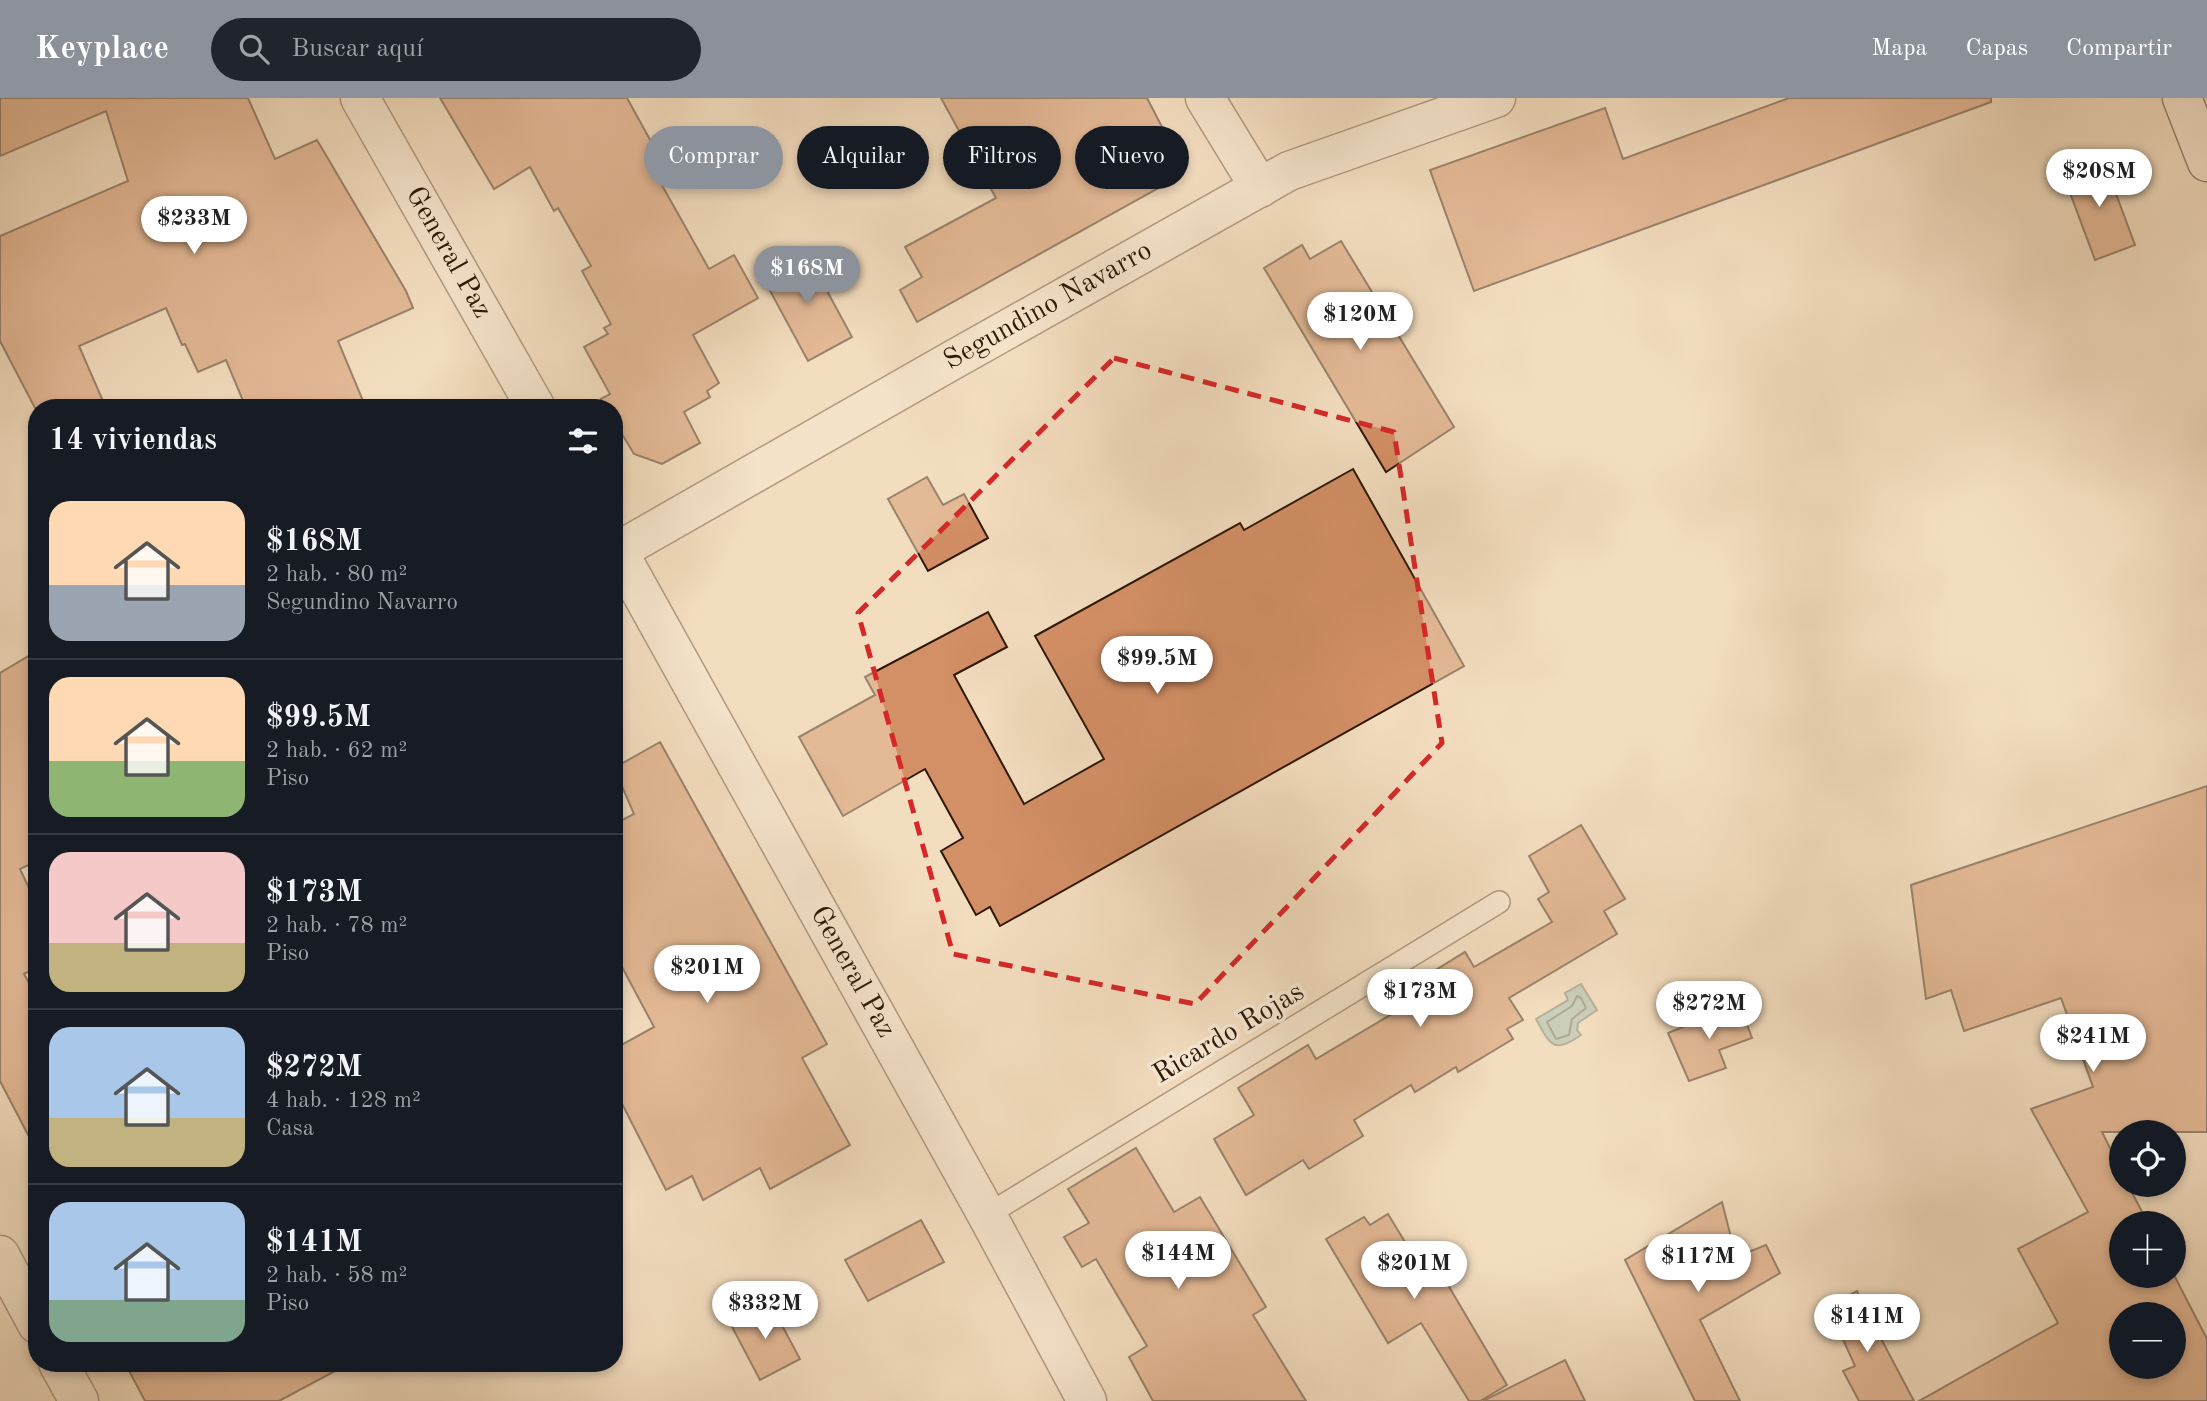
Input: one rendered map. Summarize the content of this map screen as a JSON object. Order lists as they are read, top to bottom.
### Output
{
  "streets": {
    "street": ["General Paz", "Segundino Navarro"],
    "lane": ["Ricardo Rojas"]
  },
  "crossings": [
    ["General Paz", "Ricardo Rojas"]
  ],
  "page": {
    "header": "Keyplace",
    "search": "Buscar aquí",
    "nav": ["Mapa", "Capas", "Compartir"],
    "chip": [
      "Comprar",
      "Alquilar",
      "Filtros",
      "Nuevo"
    ],
    "price": [
      "$208M",
      "$233M",
      "$168M",
      "$120M",
      "$99.5M",
      "$201M",
      "$173M",
      "$272M",
      "$241M",
      "$144M",
      "$117M",
      "$201M",
      "$332M",
      "$141M"
    ],
    "heading": "14 viviendas",
    "list": [
      {
        "name": "$168M",
        "note": "2 hab. · 80 m² · Segundino Navarro"
      },
      {
        "name": "$99.5M",
        "note": "2 hab. · 62 m² · Piso"
      },
      {
        "name": "$173M",
        "note": "2 hab. · 78 m² · Piso"
      },
      {
        "name": "$272M",
        "note": "4 hab. · 128 m² · Casa"
      },
      {
        "name": "$141M",
        "note": "2 hab. · 58 m² · Piso"
      }
    ],
    "map_buttons": ["+", "−"]
  }
}
